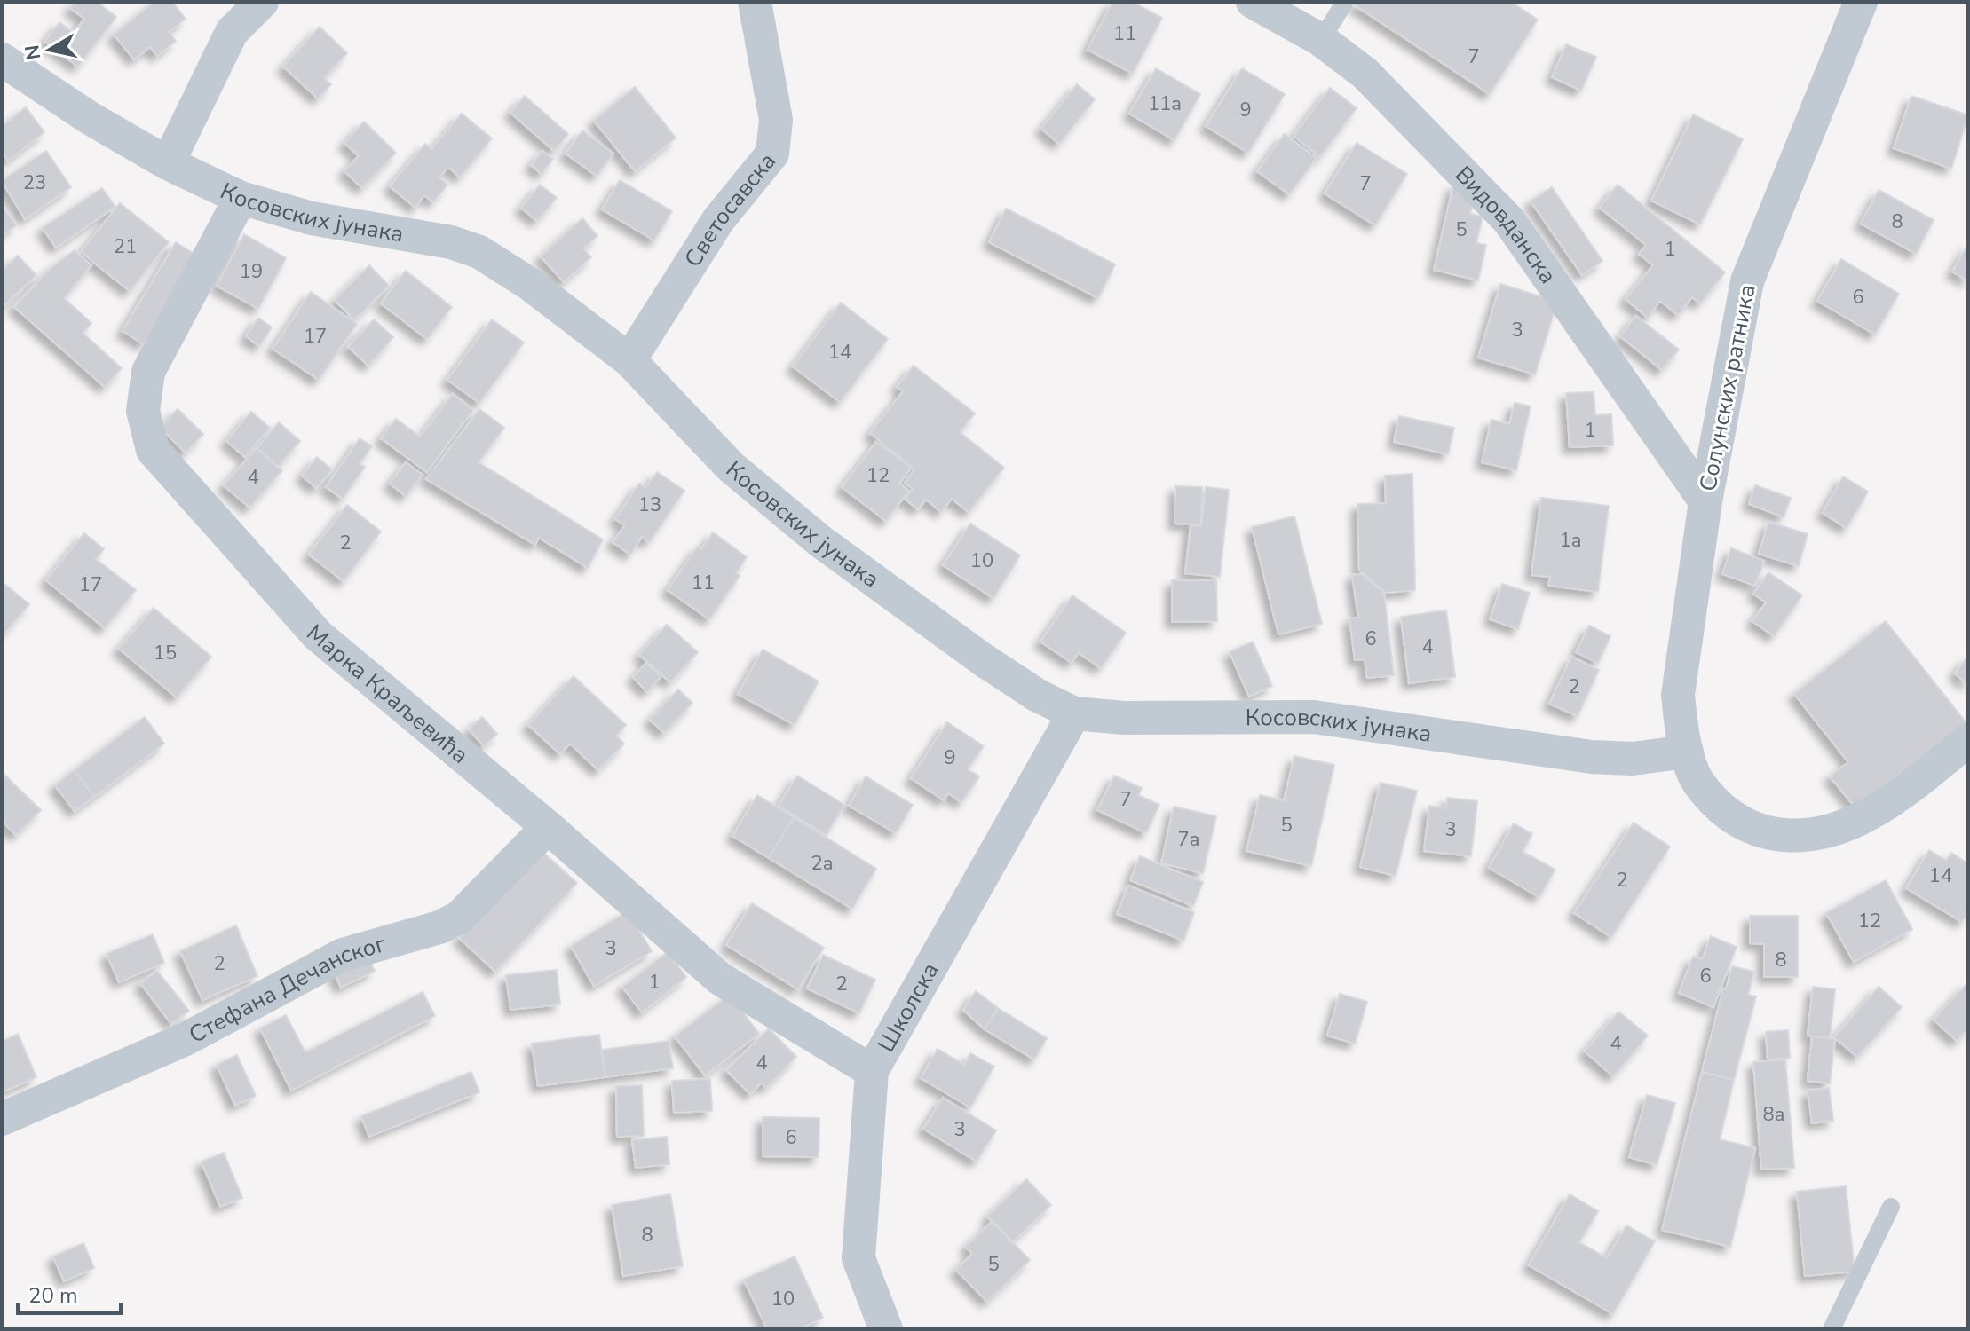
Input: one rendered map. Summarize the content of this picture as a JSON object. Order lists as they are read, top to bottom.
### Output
{
  "streets": {
    "street": [
      "Светосавска",
      "Косовских јунака",
      "Видовданска",
      "Солунских ратника",
      "Марка Краљевића",
      "Стефана Дечанског",
      "Школска"
    ]
  },
  "crossings": [
    ["Светосавска", "Косовских јунака"],
    ["Косовских јунака", "Солунских ратника"],
    ["Косовских јунака", "Марка Краљевића"],
    ["Косовских јунака", "Школска"],
    ["Видовданска", "Солунских ратника"],
    ["Марка Краљевића", "Стефана Дечанског"],
    ["Марка Краљевића", "Школска"]
  ],
  "house_numbers": [
    "11",
    "7",
    "11a",
    "9",
    "23",
    "7",
    "8",
    "5",
    "21",
    "1",
    "19",
    "6",
    "3",
    "17",
    "14",
    "1",
    "12",
    "4",
    "13",
    "1a",
    "2",
    "10",
    "11",
    "17",
    "6",
    "4",
    "15",
    "2",
    "9",
    "7",
    "5",
    "3",
    "7a",
    "2a",
    "14",
    "2",
    "12",
    "3",
    "8",
    "2",
    "6",
    "1",
    "2",
    "4",
    "4",
    "8a",
    "3",
    "6",
    "8",
    "5",
    "10"
  ],
  "scale_bar": "20 m",
  "north": "left"
}
